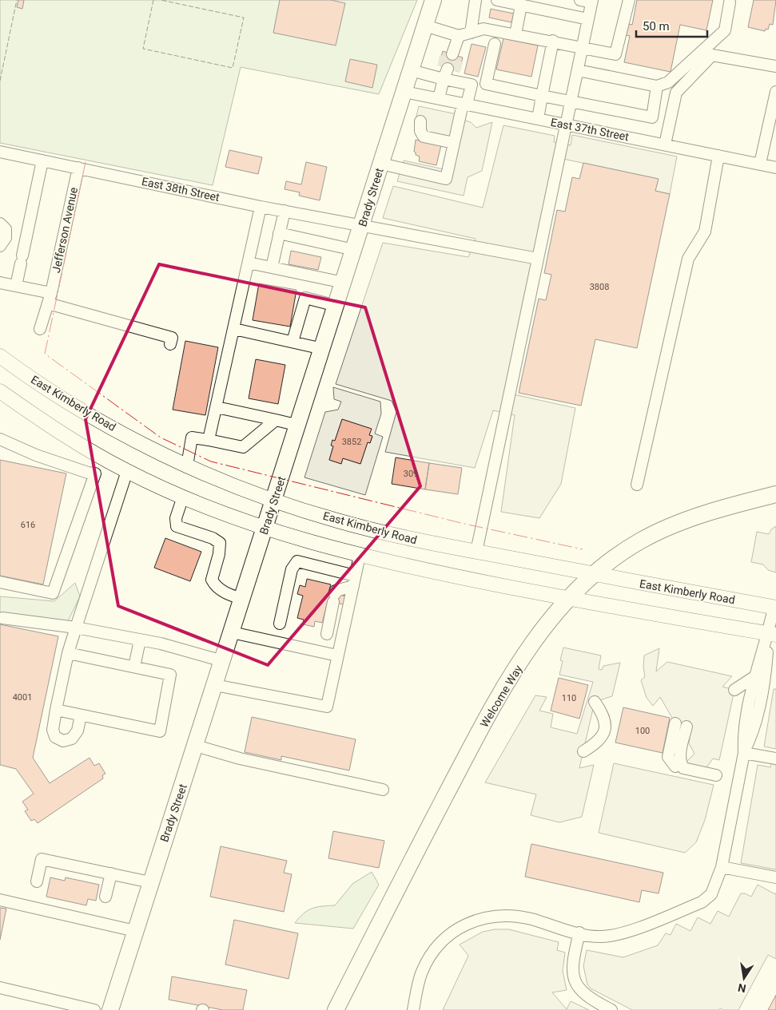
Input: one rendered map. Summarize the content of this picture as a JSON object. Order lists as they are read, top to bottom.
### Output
{
  "streets": {
    "highway": ["Brady Street", "Welcome Way"],
    "main road": ["East Kimberly Road"],
    "street": ["East 37th Street", "East 38th Street", "Jefferson Avenue"]
  },
  "crossings": [
    ["East 37th Street", "Brady Street"],
    ["East 38th Street", "Brady Street"],
    ["East 38th Street", "Jefferson Avenue"],
    ["Brady Street", "East Kimberly Road"],
    ["East Kimberly Road", "Welcome Way"]
  ],
  "house_numbers": [
    "3808",
    "3852",
    "309",
    "616",
    "4001",
    "110",
    "100"
  ],
  "scale_bar": "50 m",
  "north": "bottom"
}
